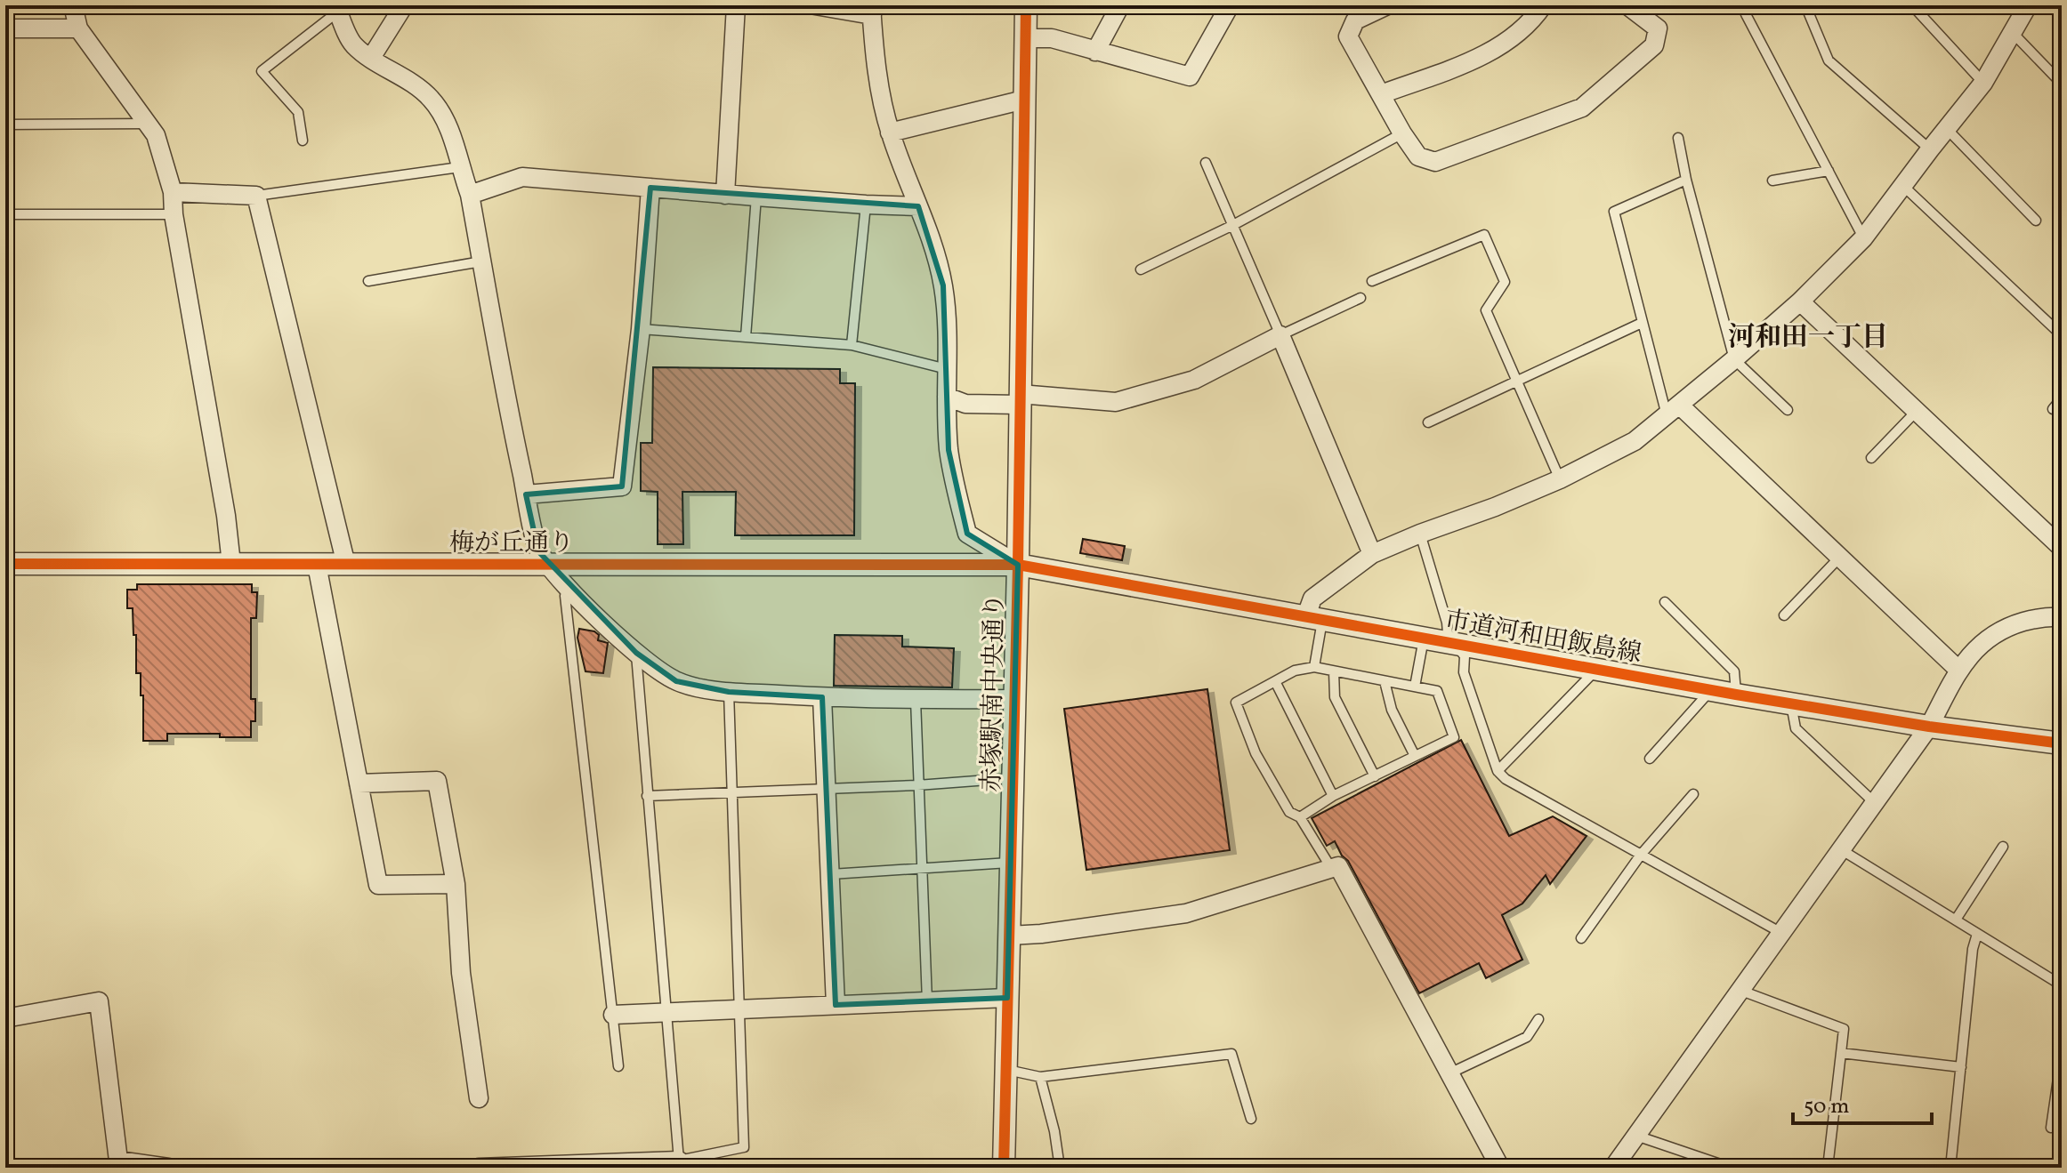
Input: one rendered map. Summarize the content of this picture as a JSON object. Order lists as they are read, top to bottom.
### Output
{
  "streets": {
    "street": ["梅が丘通り", "市道河和田飯島線", "赤塚駅南中央通り"]
  },
  "crossings": [
    ["梅が丘通り", "市道河和田飯島線"],
    ["梅が丘通り", "赤塚駅南中央通り"],
    ["市道河和田飯島線", "赤塚駅南中央通り"]
  ],
  "districts": ["河和田一丁目"],
  "scale_bar": "50 m"
}
